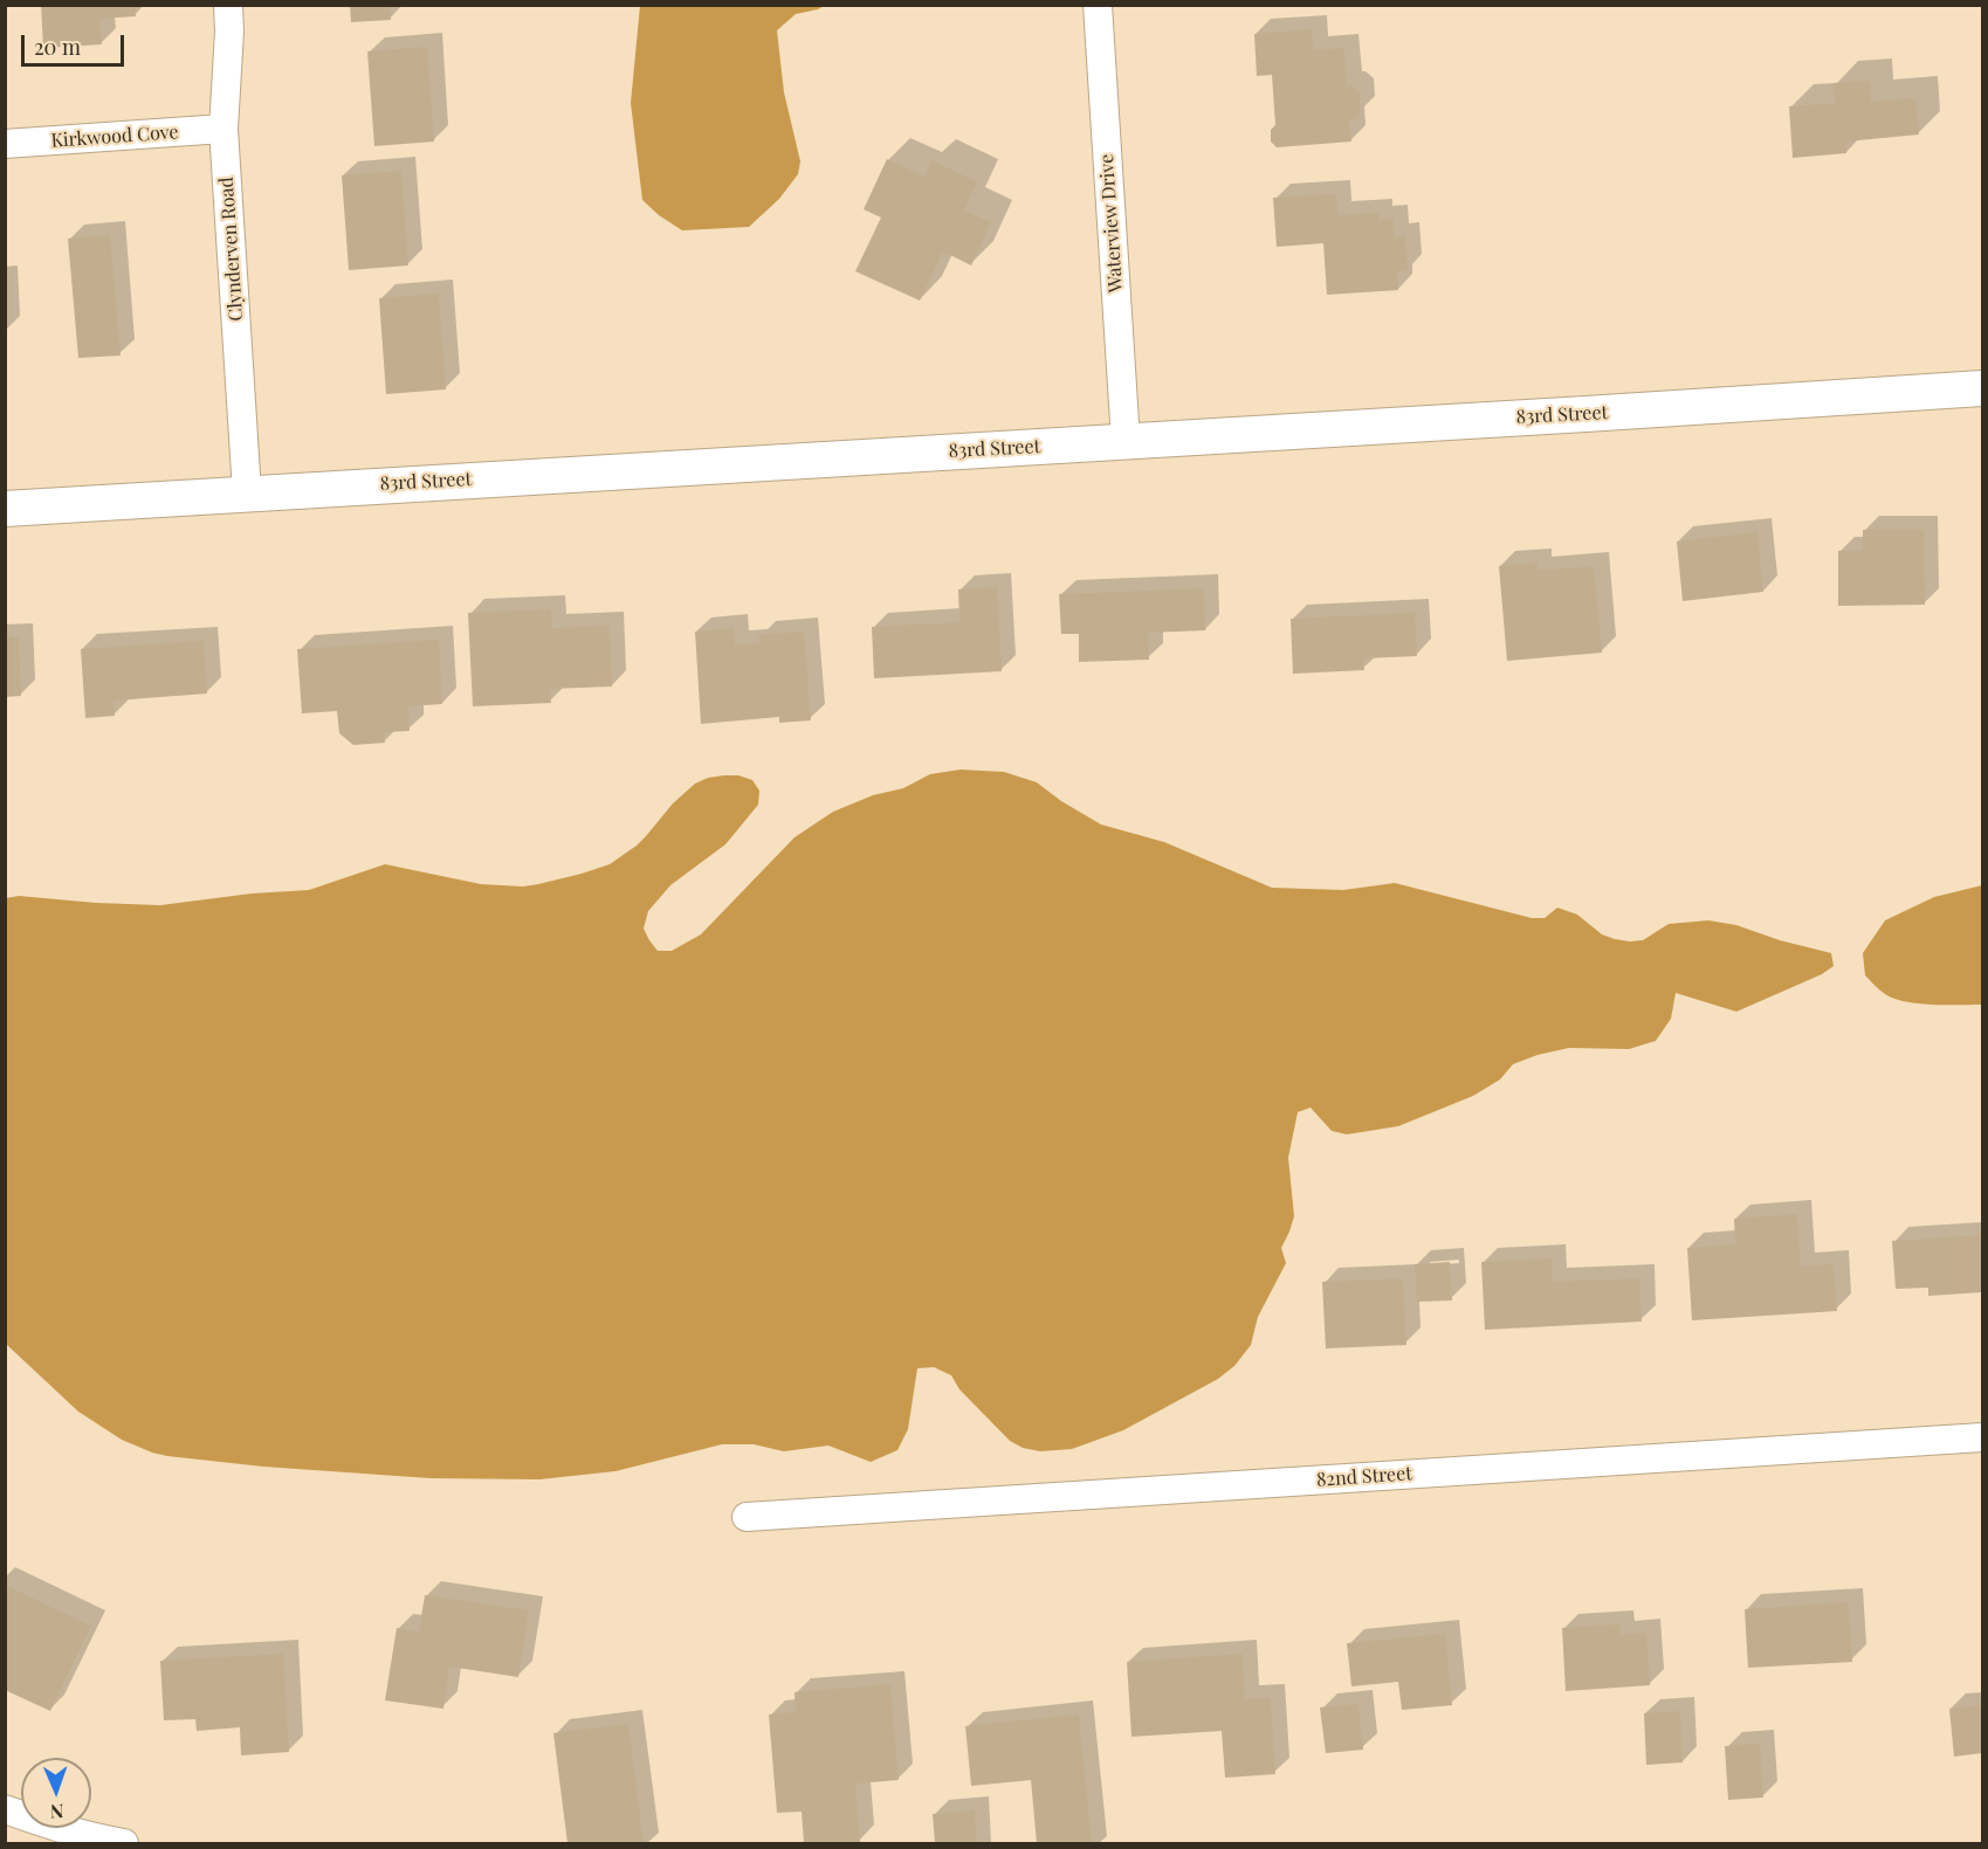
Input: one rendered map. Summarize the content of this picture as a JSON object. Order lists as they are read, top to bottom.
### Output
{
  "streets": {
    "street": [
      "Kirkwood Cove",
      "Waterview Drive",
      "Clynderven Road",
      "83rd Street",
      "82nd Street"
    ]
  },
  "crossings": [
    ["Kirkwood Cove", "Clynderven Road"],
    ["Waterview Drive", "83rd Street"],
    ["Clynderven Road", "83rd Street"]
  ],
  "scale_bar": "20 m",
  "north": "bottom"
}
